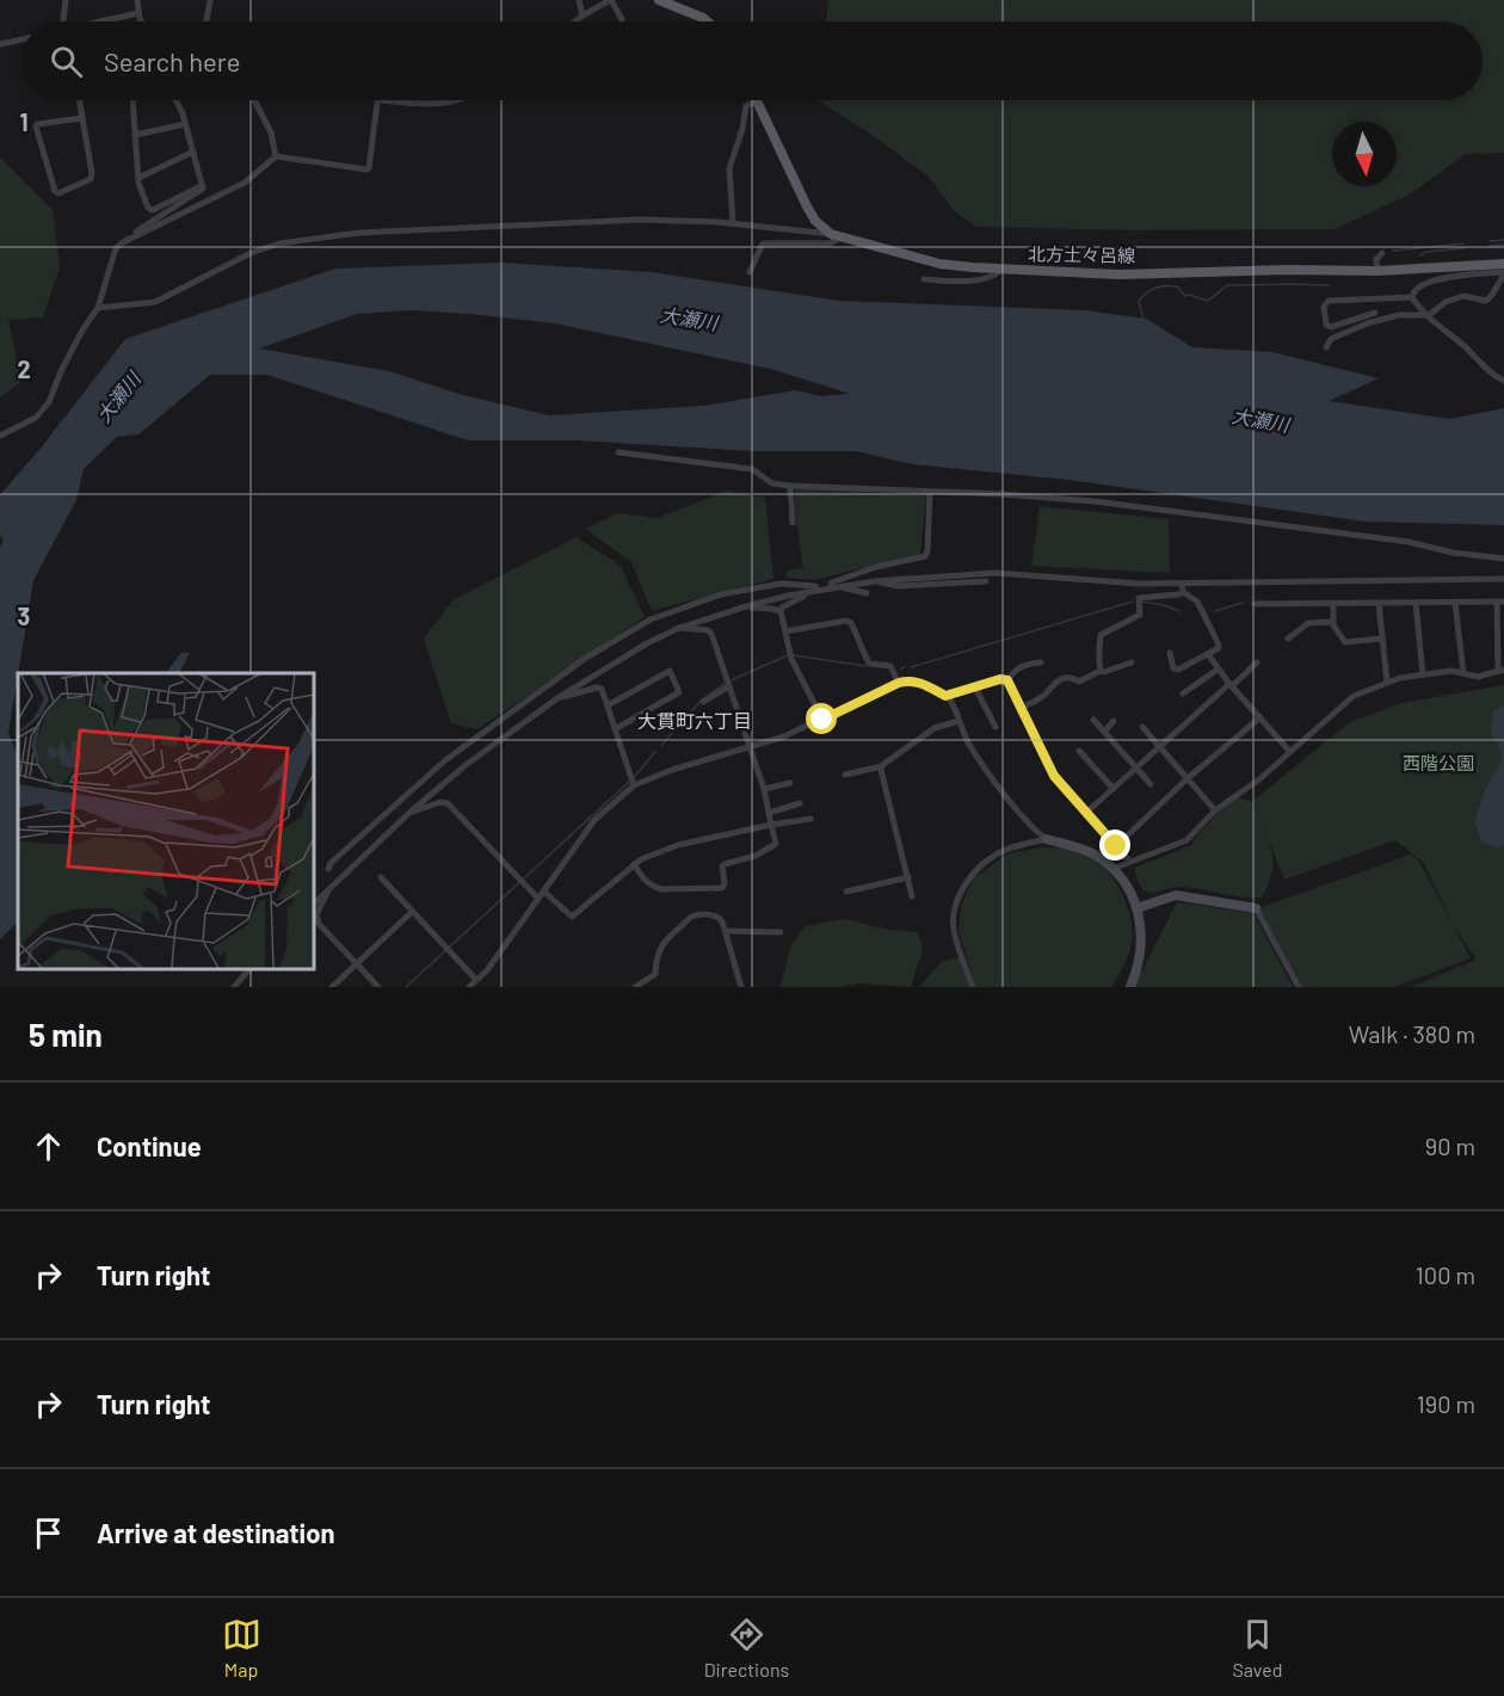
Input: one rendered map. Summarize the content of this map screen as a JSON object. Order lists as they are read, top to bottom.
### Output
{
  "streets": {
    "main road": ["北方土々呂線"]
  },
  "districts": ["大貫町六丁目"],
  "water": ["大瀬川"],
  "parks": ["西階公園"],
  "north": "bottom",
  "page": {
    "search": "Search here",
    "heading": ["5 min", "Walk · 380 m"],
    "list": [
      ["Continue", "90 m"],
      ["Turn right", "100 m"],
      ["Turn right", "190 m"],
      "Arrive at destination"
    ],
    "nav": ["Map", "Directions", "Saved"]
  },
  "grid": {
    "rows": ["1", "2", "3"]
  }
}
